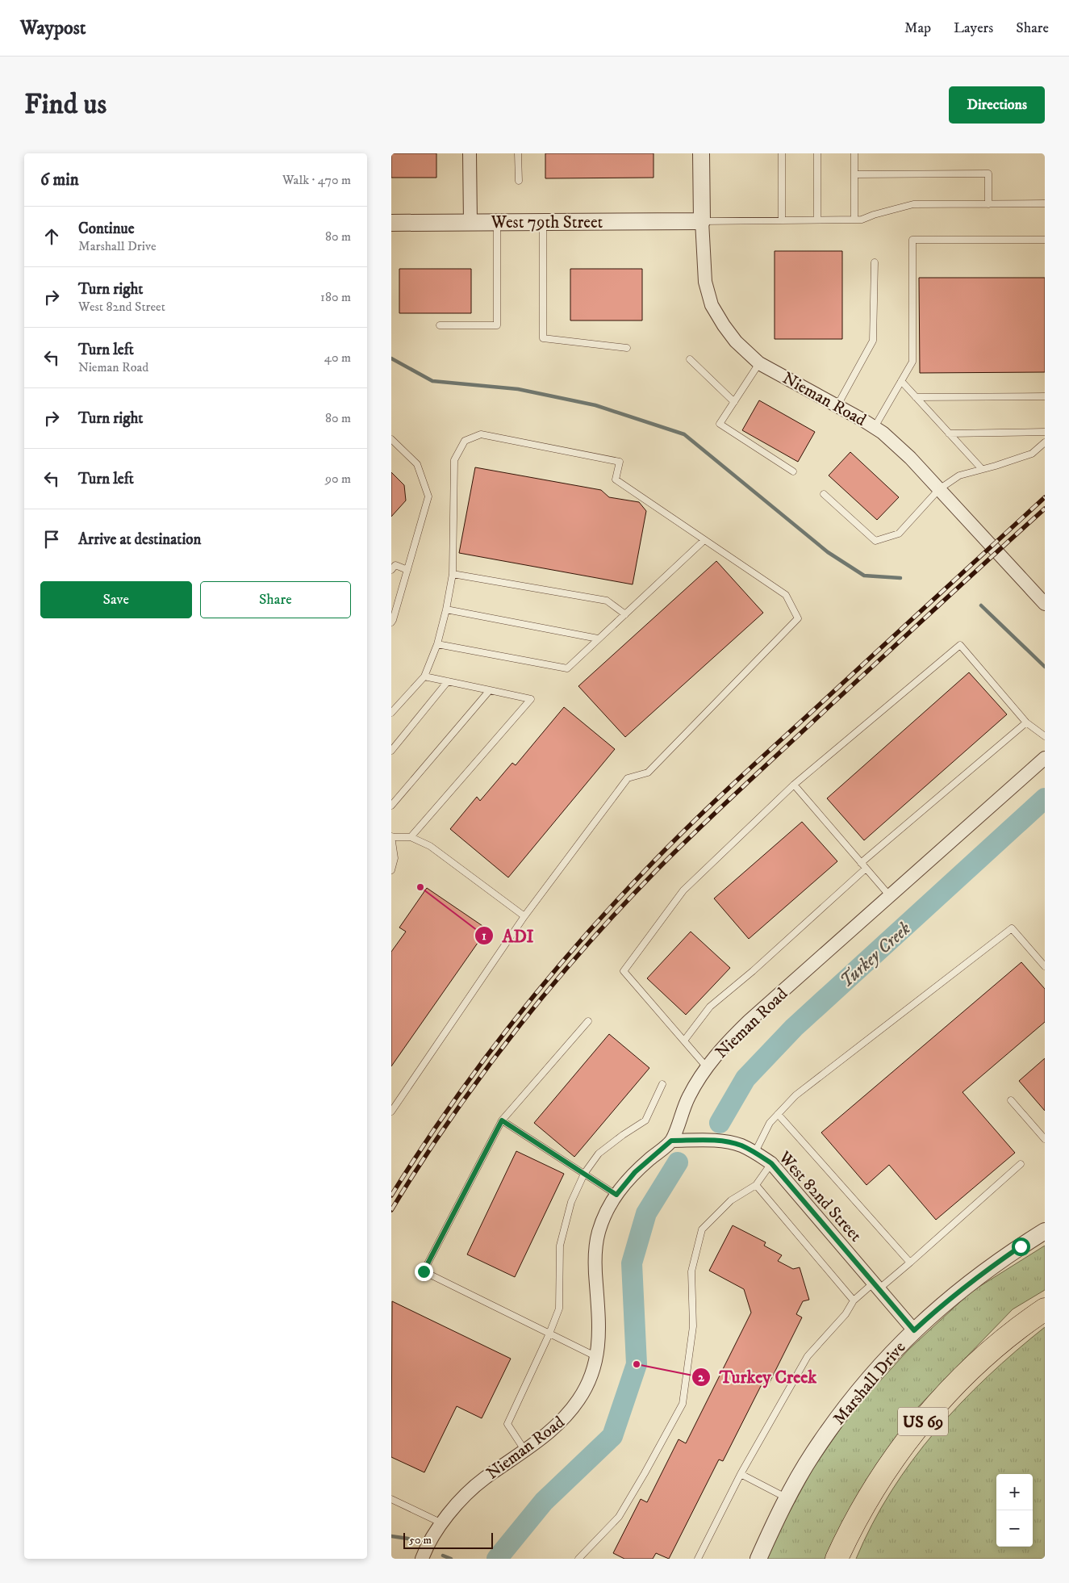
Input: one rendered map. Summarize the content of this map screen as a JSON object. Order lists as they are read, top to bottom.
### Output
{
  "streets": {
    "highway": ["US 69"],
    "street": [
      "West 79th Street",
      "Nieman Road",
      "West 82nd Street",
      "Marshall Drive"
    ]
  },
  "crossings": [
    ["West 79th Street", "Nieman Road"],
    ["Nieman Road", "West 82nd Street"],
    ["West 82nd Street", "Marshall Drive"]
  ],
  "water": ["Turkey Creek"],
  "places": ["ADI", "Turkey Creek"],
  "scale_bar": "50 m",
  "page": {
    "header": "Waypost",
    "nav": ["Map", "Layers", "Share"],
    "buttons": [
      "Directions",
      ["Save", "Share"]
    ],
    "title": "Find us",
    "heading": ["6 min", "Walk · 470 m"],
    "list": [
      ["Continue", "Marshall Drive", "80 m"],
      ["Turn right", "West 82nd Street", "180 m"],
      ["Turn left", "Nieman Road", "40 m"],
      ["Turn right", "80 m"],
      ["Turn left", "90 m"],
      "Arrive at destination"
    ],
    "map_buttons": ["+", "−"],
    "scale": "50 m"
  }
}
